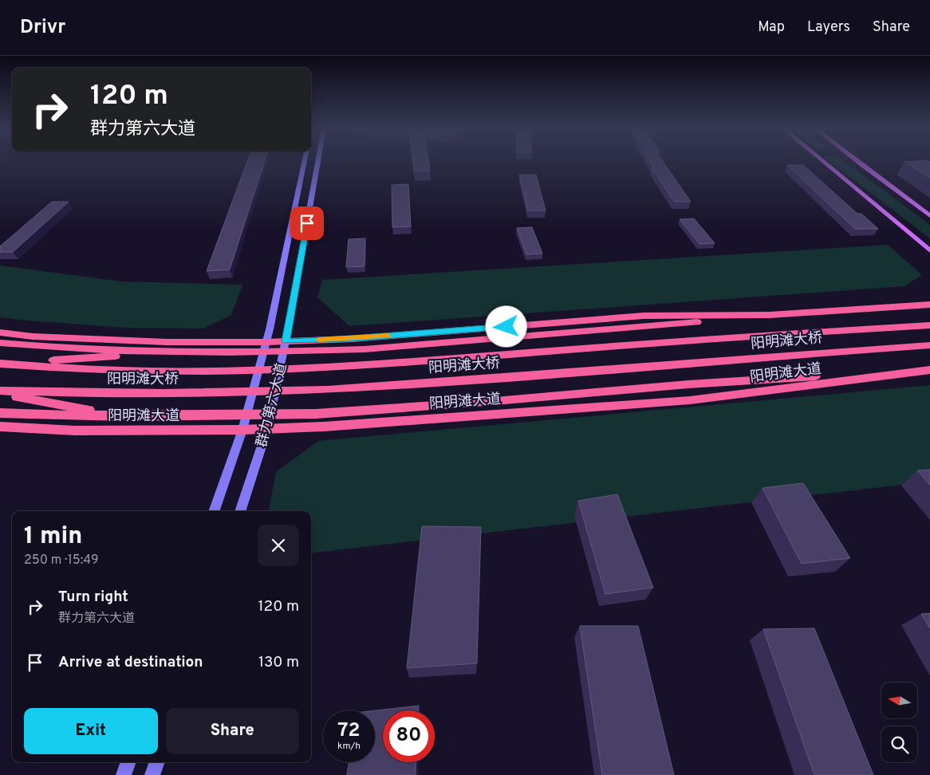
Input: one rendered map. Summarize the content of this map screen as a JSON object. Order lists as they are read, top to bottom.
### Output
{
  "streets": {
    "highway": ["阳明滩大桥", "阳明滩大道"],
    "main road": ["群力第六大道"]
  },
  "crossings": [
    ["阳明滩大道", "群力第六大道"]
  ],
  "north": "left",
  "page": {
    "header": "Drivr",
    "nav": ["Map", "Layers", "Share"],
    "turn": ["120 m", "群力第六大道"],
    "heading": ["1 min", "250 m · 15:49"],
    "list": [
      {
        "name": "Turn right",
        "note": "群力第六大道",
        "value": "120 m"
      },
      {
        "name": "Arrive at destination",
        "value": "130 m"
      }
    ],
    "buttons": ["Exit", "Share"],
    "speed": "72 km/h",
    "limit": "80"
  }
}
